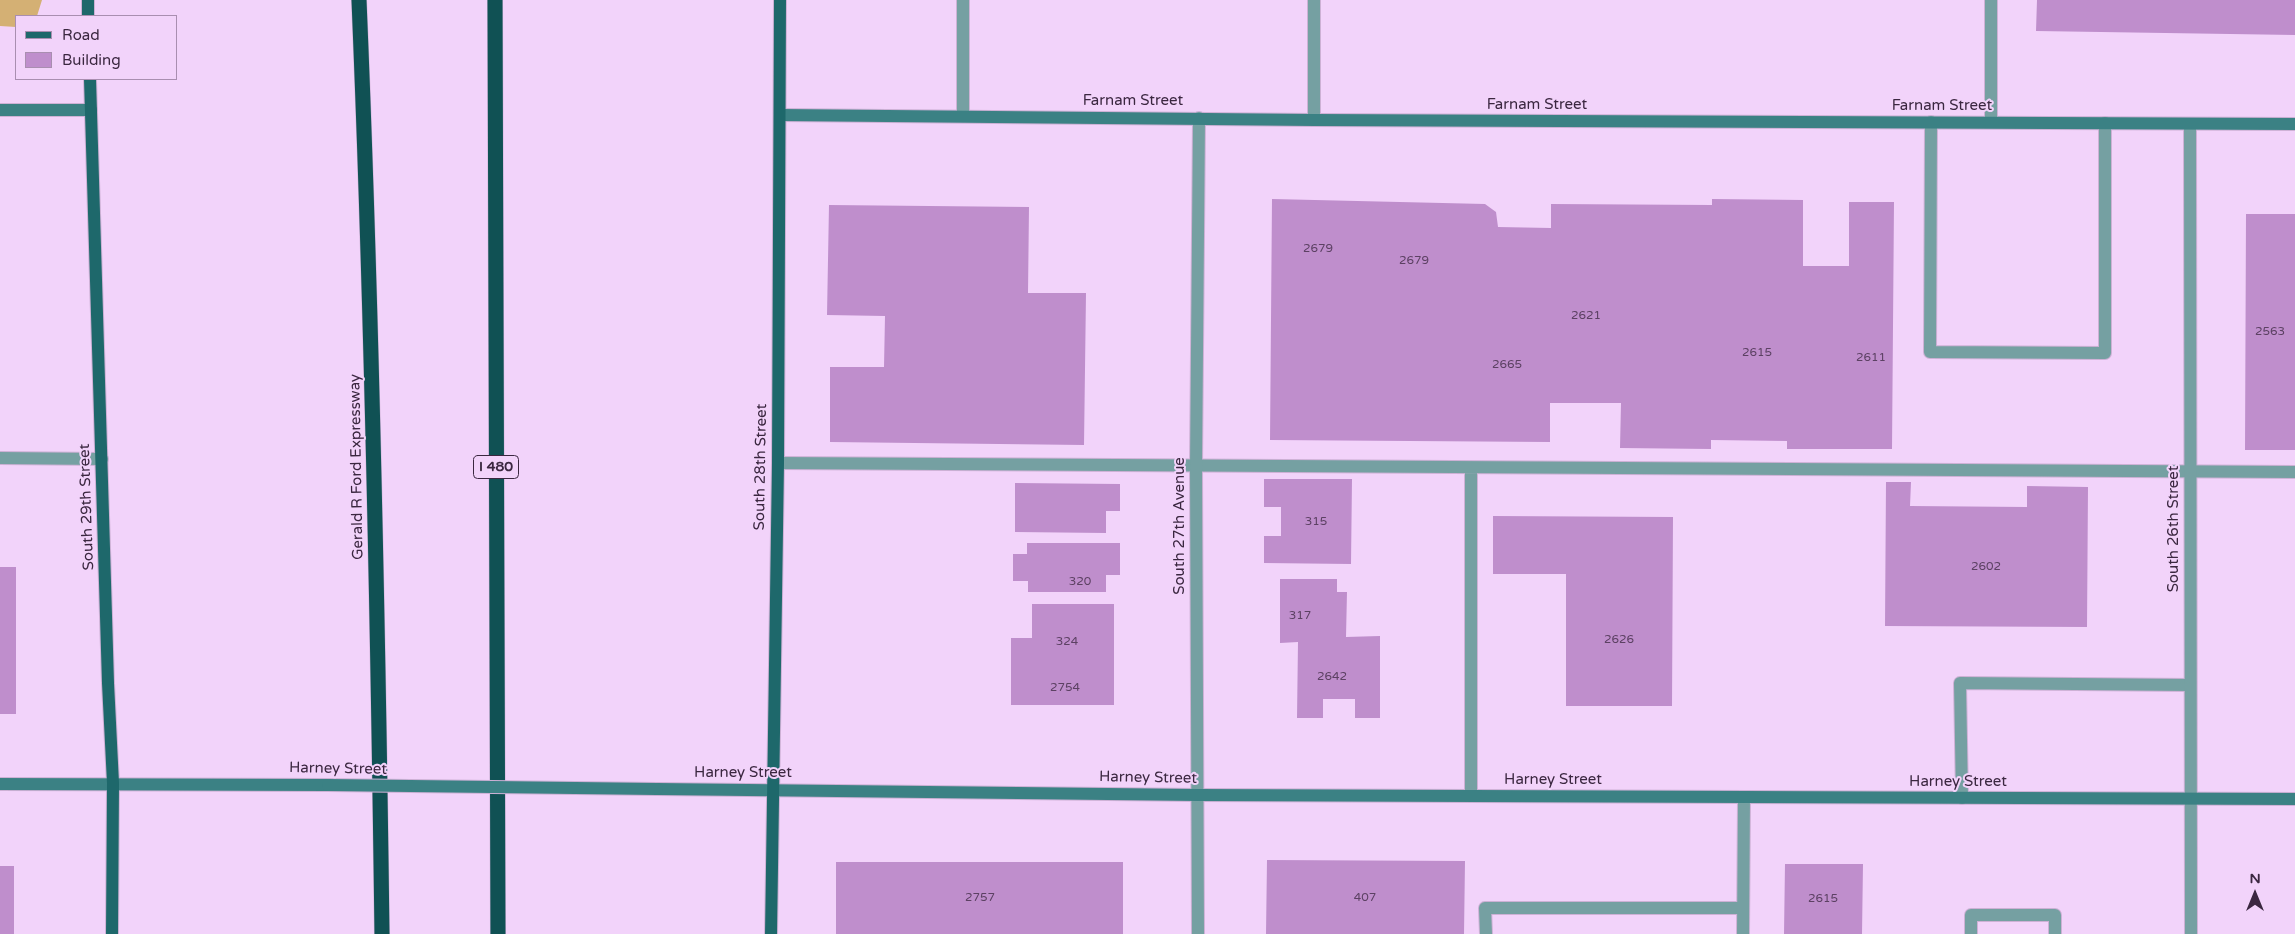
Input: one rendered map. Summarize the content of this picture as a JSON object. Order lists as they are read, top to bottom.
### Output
{
  "streets": {
    "highway": ["Gerald R Ford Expressway", "I 480"],
    "main road": [
      "Farnam Street",
      "South 28th Street",
      "South 29th Street",
      "Harney Street"
    ],
    "street": ["South 27th Avenue", "South 26th Street"]
  },
  "crossings": [
    ["Farnam Street", "South 28th Street"],
    ["Farnam Street", "South 27th Avenue"],
    ["Farnam Street", "South 26th Street"],
    ["South 28th Street", "Harney Street"],
    ["South 29th Street", "Harney Street"],
    ["South 27th Avenue", "Harney Street"],
    ["South 26th Street", "Harney Street"]
  ],
  "house_numbers": [
    "2679",
    "2679",
    "2621",
    "2563",
    "2615",
    "2611",
    "2665",
    "315",
    "2602",
    "320",
    "317",
    "2626",
    "324",
    "2642",
    "2754",
    "2757",
    "407",
    "2615"
  ],
  "legend": ["Road", "Building"],
  "north": "top"
}
